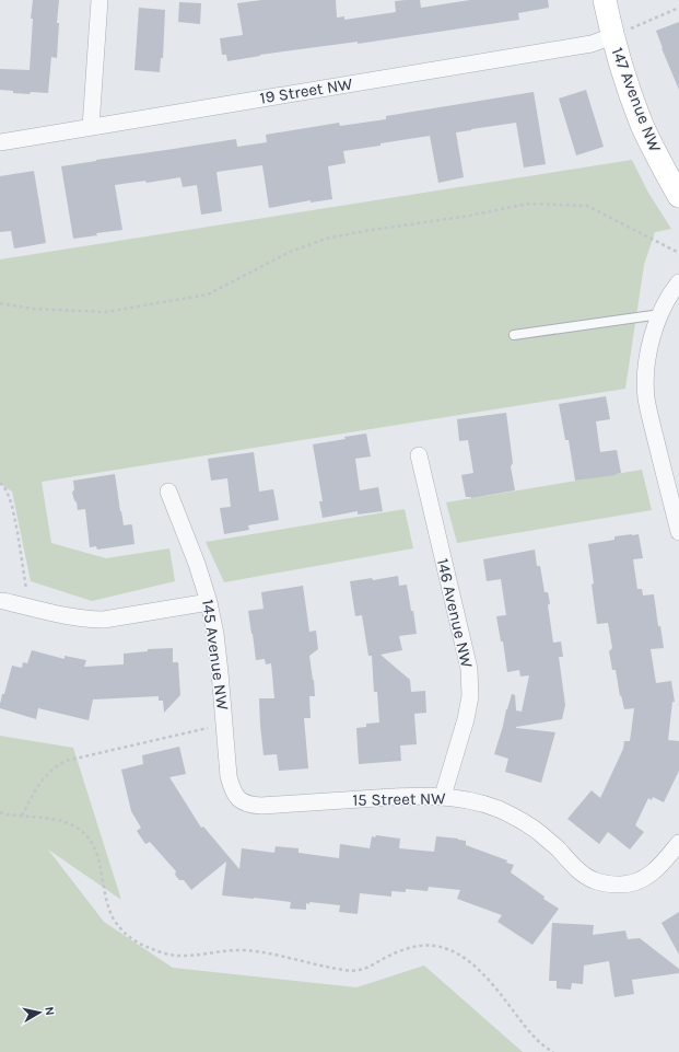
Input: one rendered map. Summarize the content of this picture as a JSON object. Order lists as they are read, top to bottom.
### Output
{
  "streets": {
    "street": [
      "19 Street NW",
      "147 Avenue NW",
      "146 Avenue NW",
      "145 Avenue NW",
      "15 Street NW"
    ]
  },
  "crossings": [
    ["19 Street NW", "147 Avenue NW"],
    ["146 Avenue NW", "15 Street NW"],
    ["145 Avenue NW", "15 Street NW"]
  ],
  "north": "right"
}
